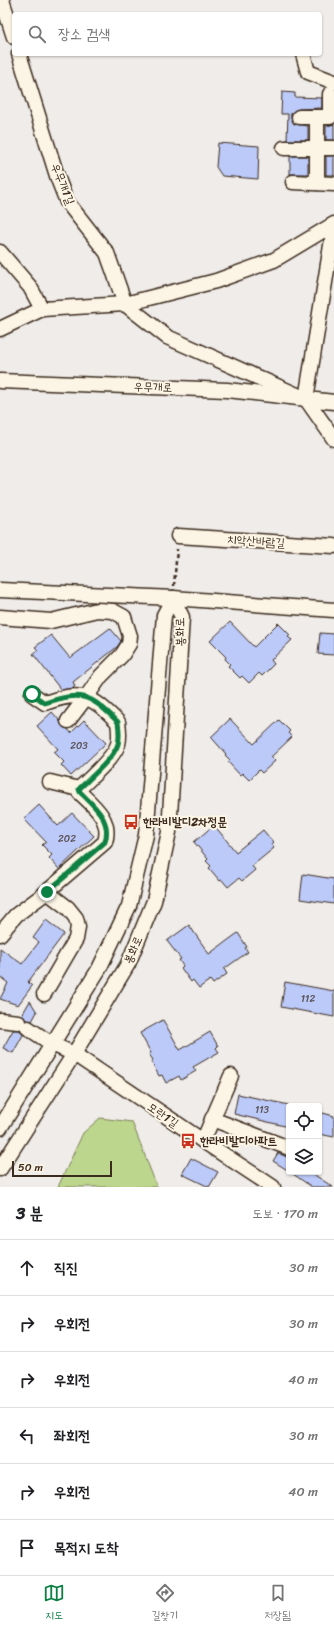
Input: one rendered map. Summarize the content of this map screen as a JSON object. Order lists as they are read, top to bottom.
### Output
{
  "streets": {
    "street": [
      "우무개1길",
      "우무개로",
      "치악산바람길",
      "봉화로",
      "모란1길"
    ]
  },
  "crossings": [
    ["봉화로", "모란1길"]
  ],
  "places": {
    "bus stop": ["한라비발디2차정문", "한라비발디아파트"]
  },
  "house_numbers": [
    "203",
    "202",
    "112",
    "113"
  ],
  "scale_bar": "50 m",
  "page": {
    "search": "장소 검색",
    "scale": "50 m",
    "heading": ["3 분", "도보 · 170 m"],
    "list": [
      ["직진", "30 m"],
      ["우회전", "30 m"],
      ["우회전", "40 m"],
      ["좌회전", "30 m"],
      ["우회전", "40 m"],
      "목적지 도착"
    ],
    "nav": ["지도", "길찾기", "저장됨"]
  }
}
